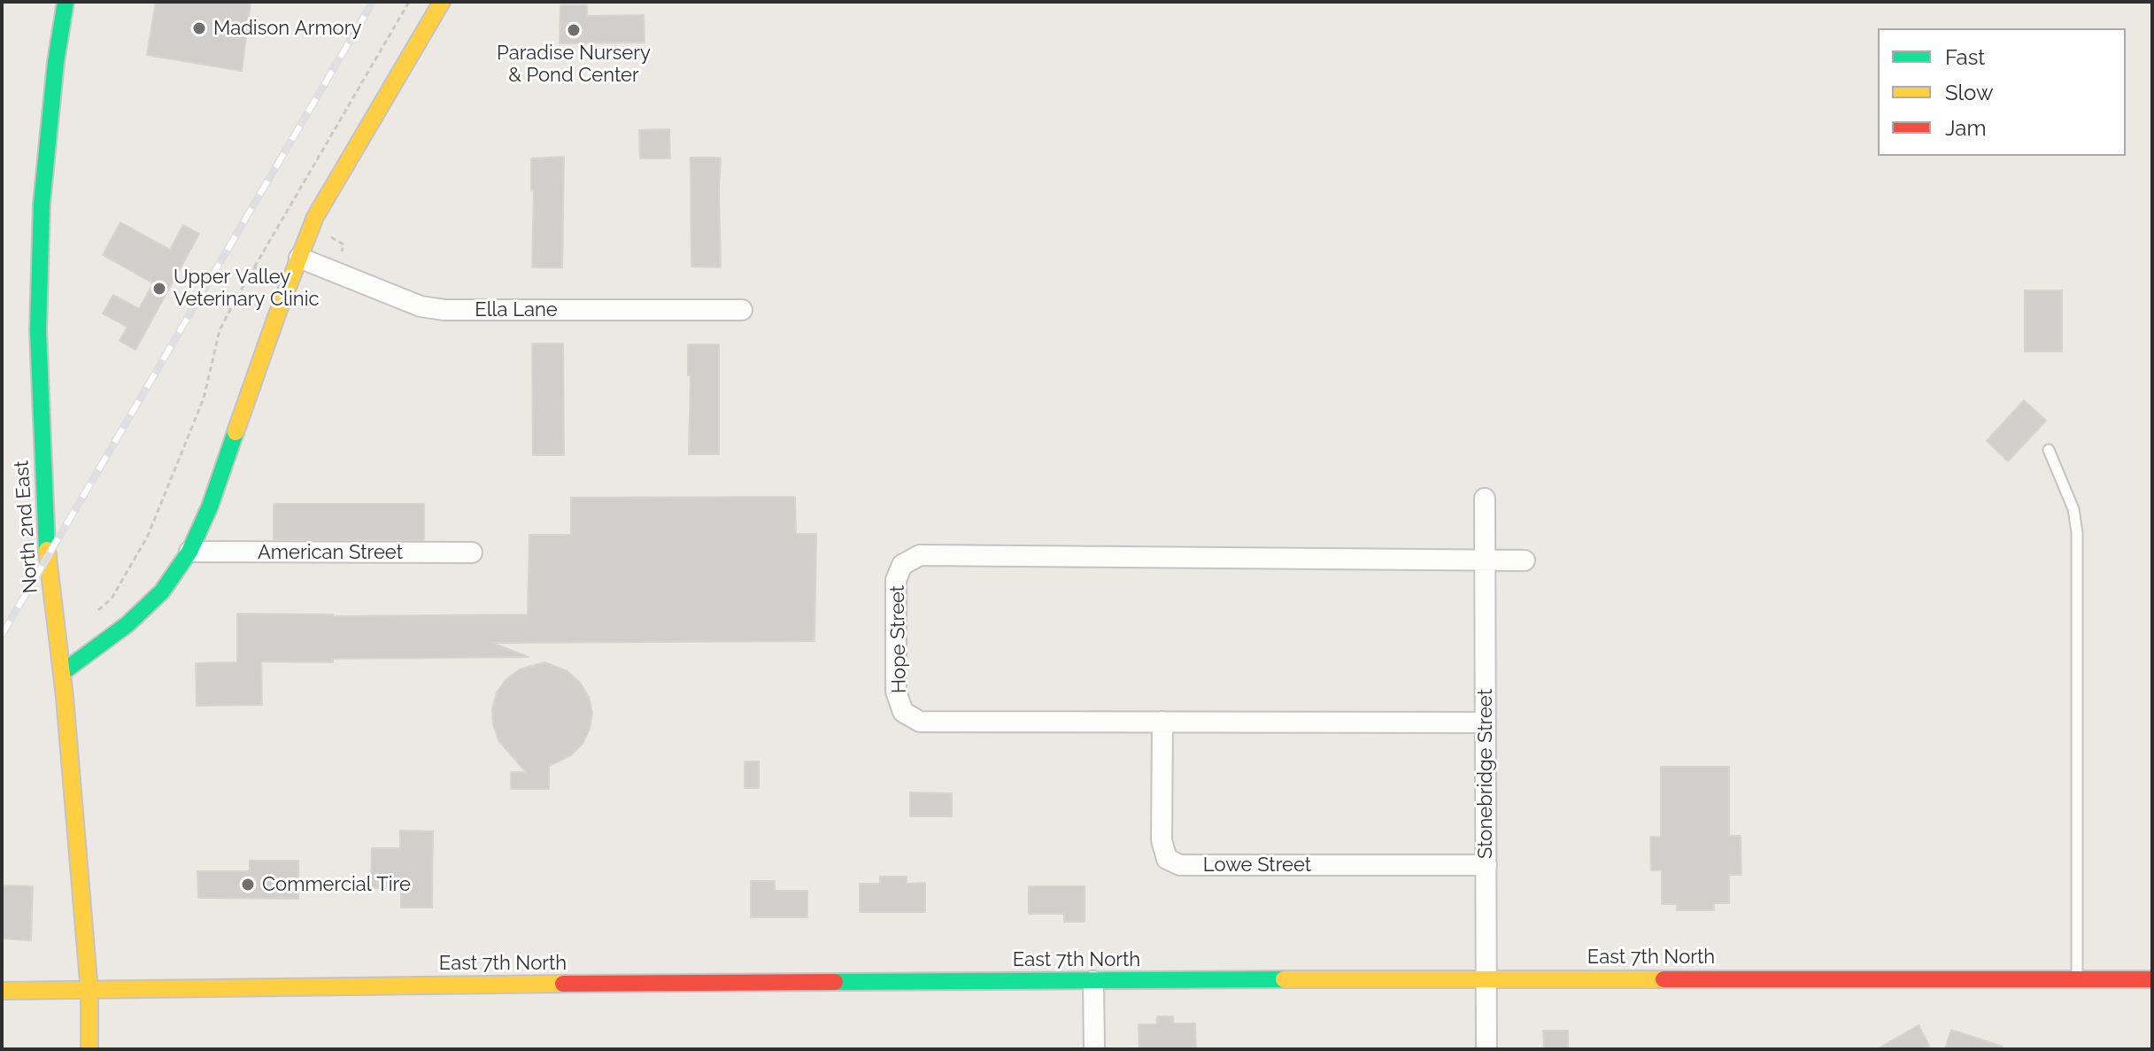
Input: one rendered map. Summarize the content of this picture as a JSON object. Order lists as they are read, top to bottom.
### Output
{
  "streets": {
    "street": [
      "Ella Lane",
      "North 2nd East",
      "American Street",
      "Hope Street",
      "Stonebridge Street",
      "Lowe Street",
      "East 7th North"
    ]
  },
  "crossings": [
    ["North 2nd East", "East 7th North"],
    ["Hope Street", "Stonebridge Street"],
    ["Hope Street", "Lowe Street"],
    ["Stonebridge Street", "Lowe Street"],
    ["Stonebridge Street", "East 7th North"]
  ],
  "places": [
    "Madison Armory",
    "Paradise Nursery & Pond Center",
    "Upper Valley Veterinary Clinic",
    "Commercial Tire"
  ],
  "legend": ["Fast", "Slow", "Jam"]
}
